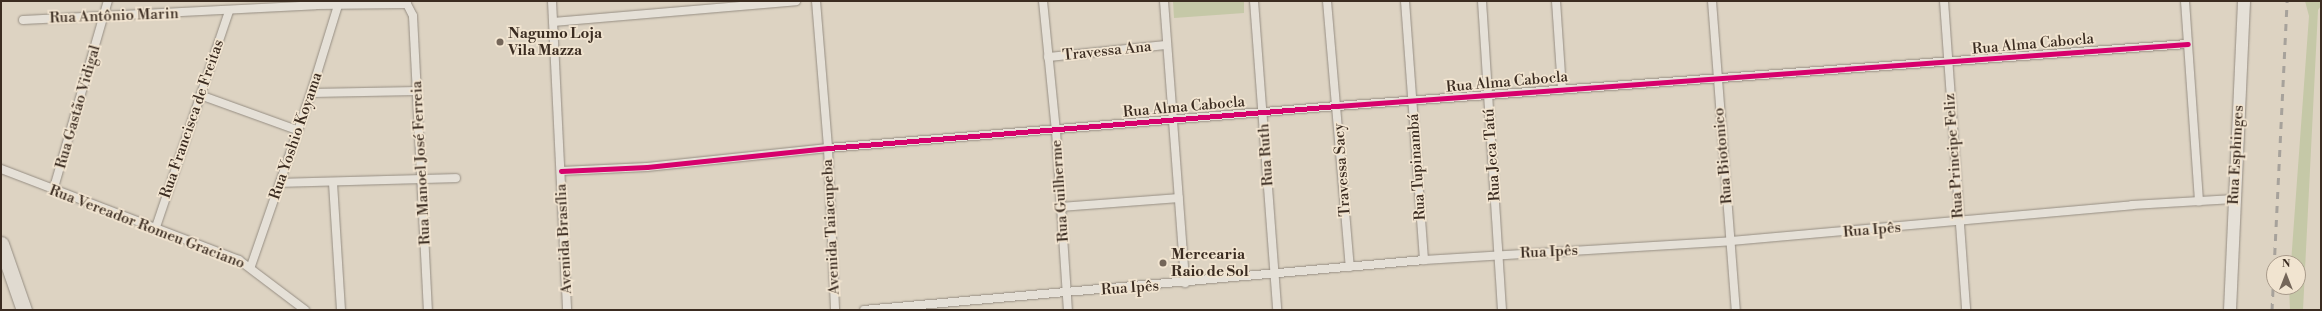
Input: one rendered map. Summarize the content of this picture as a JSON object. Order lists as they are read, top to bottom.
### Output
{
  "streets": {
    "street": [
      "Rua Antônio Marin",
      "Rua Alma Cabocla",
      "Travessa Ana",
      "Rua Gastão Vidigal",
      "Rua Francisca de Freitas",
      "Rua Yoshio Koyama",
      "Rua Ruth",
      "Rua Jeca Tatú",
      "Rua Esphinges",
      "Rua Biotonico",
      "Rua Principe Feliz",
      "Rua Manoel José Ferreia",
      "Rua Tupinambá",
      "Travessa Sacy",
      "Rua Guilherme",
      "Rua Vereador Romeu Graciano",
      "Avenida Taiacupeba",
      "Rua Ipês",
      "Avenida Brasília"
    ]
  },
  "crossings": [
    ["Rua Antônio Marin", "Rua Gastão Vidigal"],
    ["Rua Antônio Marin", "Rua Francisca de Freitas"],
    ["Rua Antônio Marin", "Rua Yoshio Koyama"],
    ["Rua Antônio Marin", "Rua Manoel José Ferreia"],
    ["Rua Alma Cabocla", "Rua Ruth"],
    ["Rua Alma Cabocla", "Rua Jeca Tatú"],
    ["Rua Alma Cabocla", "Rua Biotonico"],
    ["Rua Alma Cabocla", "Rua Principe Feliz"],
    ["Rua Alma Cabocla", "Rua Tupinambá"],
    ["Rua Alma Cabocla", "Travessa Sacy"],
    ["Rua Alma Cabocla", "Rua Guilherme"],
    ["Rua Alma Cabocla", "Avenida Taiacupeba"],
    ["Rua Alma Cabocla", "Avenida Brasília"],
    ["Travessa Ana", "Rua Guilherme"],
    ["Rua Gastão Vidigal", "Rua Vereador Romeu Graciano"],
    ["Rua Francisca de Freitas", "Rua Vereador Romeu Graciano"],
    ["Rua Yoshio Koyama", "Rua Vereador Romeu Graciano"],
    ["Rua Ruth", "Rua Ipês"],
    ["Rua Jeca Tatú", "Rua Ipês"],
    ["Rua Esphinges", "Rua Ipês"],
    ["Rua Biotonico", "Rua Ipês"],
    ["Rua Principe Feliz", "Rua Ipês"],
    ["Rua Tupinambá", "Rua Ipês"],
    ["Travessa Sacy", "Rua Ipês"],
    ["Rua Guilherme", "Rua Ipês"]
  ],
  "places": ["Nagumo Loja Vila Mazza", "Mercearia Raio de Sol"],
  "north": "top"
}
